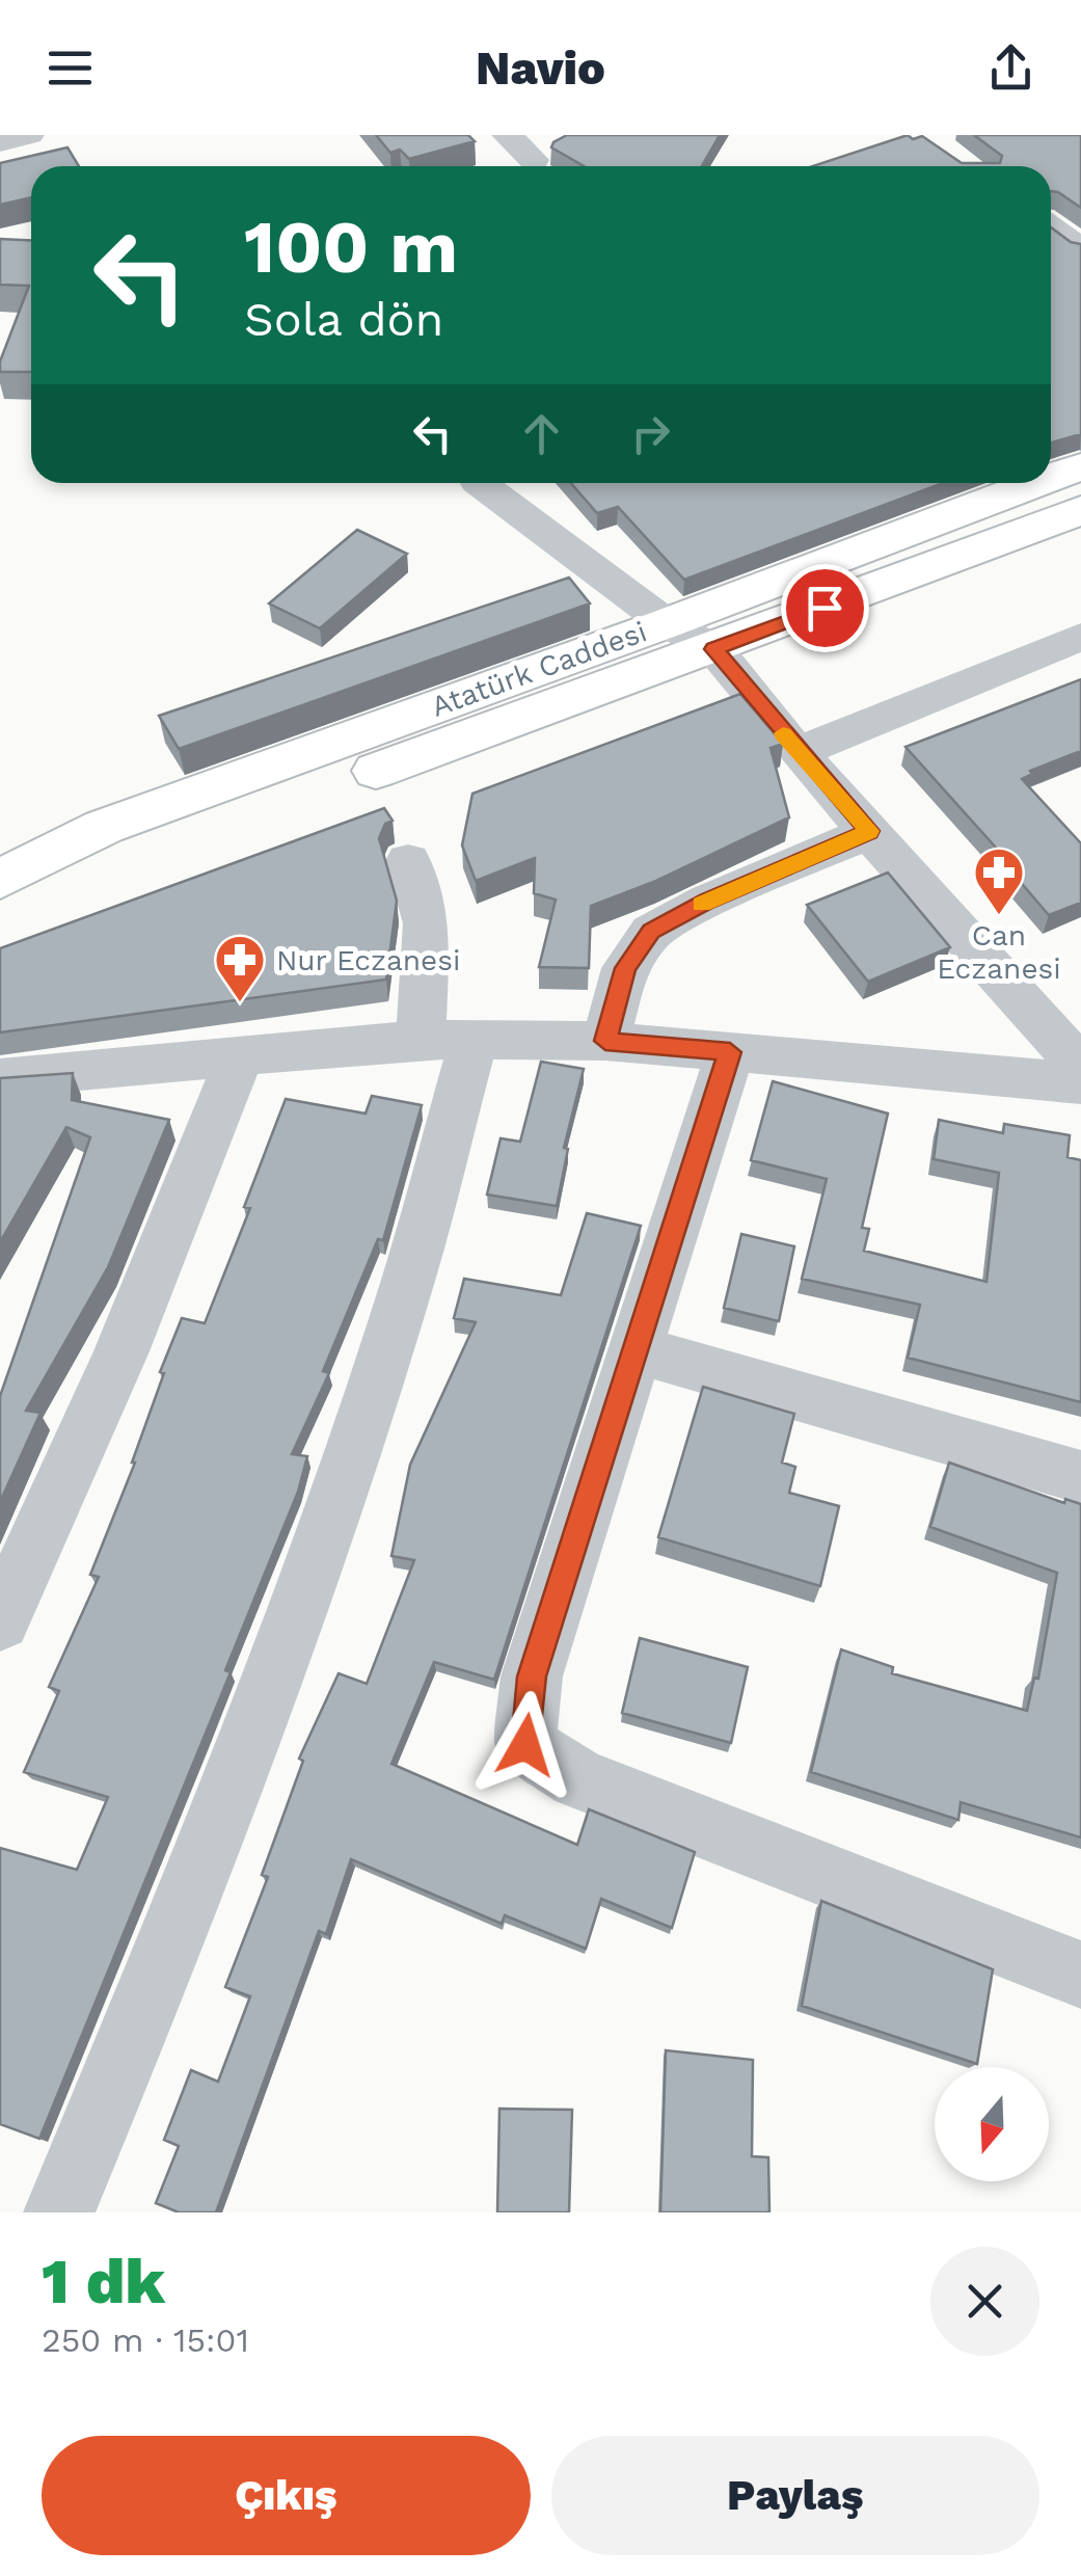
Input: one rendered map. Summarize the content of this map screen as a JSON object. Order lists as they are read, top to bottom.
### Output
{
  "streets": {
    "main road": ["Atatürk Caddesi"]
  },
  "places": {
    "pharmacy": ["Can Eczanesi", "Nur Eczanesi"]
  },
  "north": "bottom",
  "page": {
    "header": "Navio",
    "turn": ["100 m", "Sola dön"],
    "heading": ["1 dk", "250 m · 15:01"],
    "buttons": ["Çıkış", "Paylaş"]
  }
}
